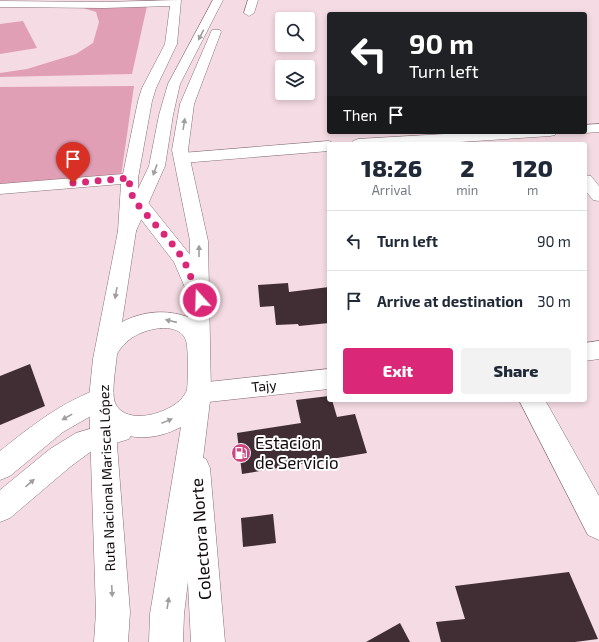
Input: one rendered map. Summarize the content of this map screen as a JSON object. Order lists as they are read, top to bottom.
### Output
{
  "streets": {
    "main road": ["Tajy", "Ruta Nacional Mariscal López", "Colectora Norte"]
  },
  "crossings": [
    ["Tajy", "Ruta Nacional Mariscal López"]
  ],
  "places": {
    "fuel station": ["Estacion de Servicio"]
  },
  "page": {
    "turn": ["90 m", "Turn left"],
    "then": "Then",
    "eta": [
      "18:26",
      "Arrival",
      "2",
      "min",
      "120",
      "m"
    ],
    "list": [
      {
        "name": "Turn left",
        "value": "90 m"
      },
      {
        "name": "Arrive at destination",
        "value": "30 m"
      }
    ],
    "buttons": ["Exit", "Share"]
  }
}
